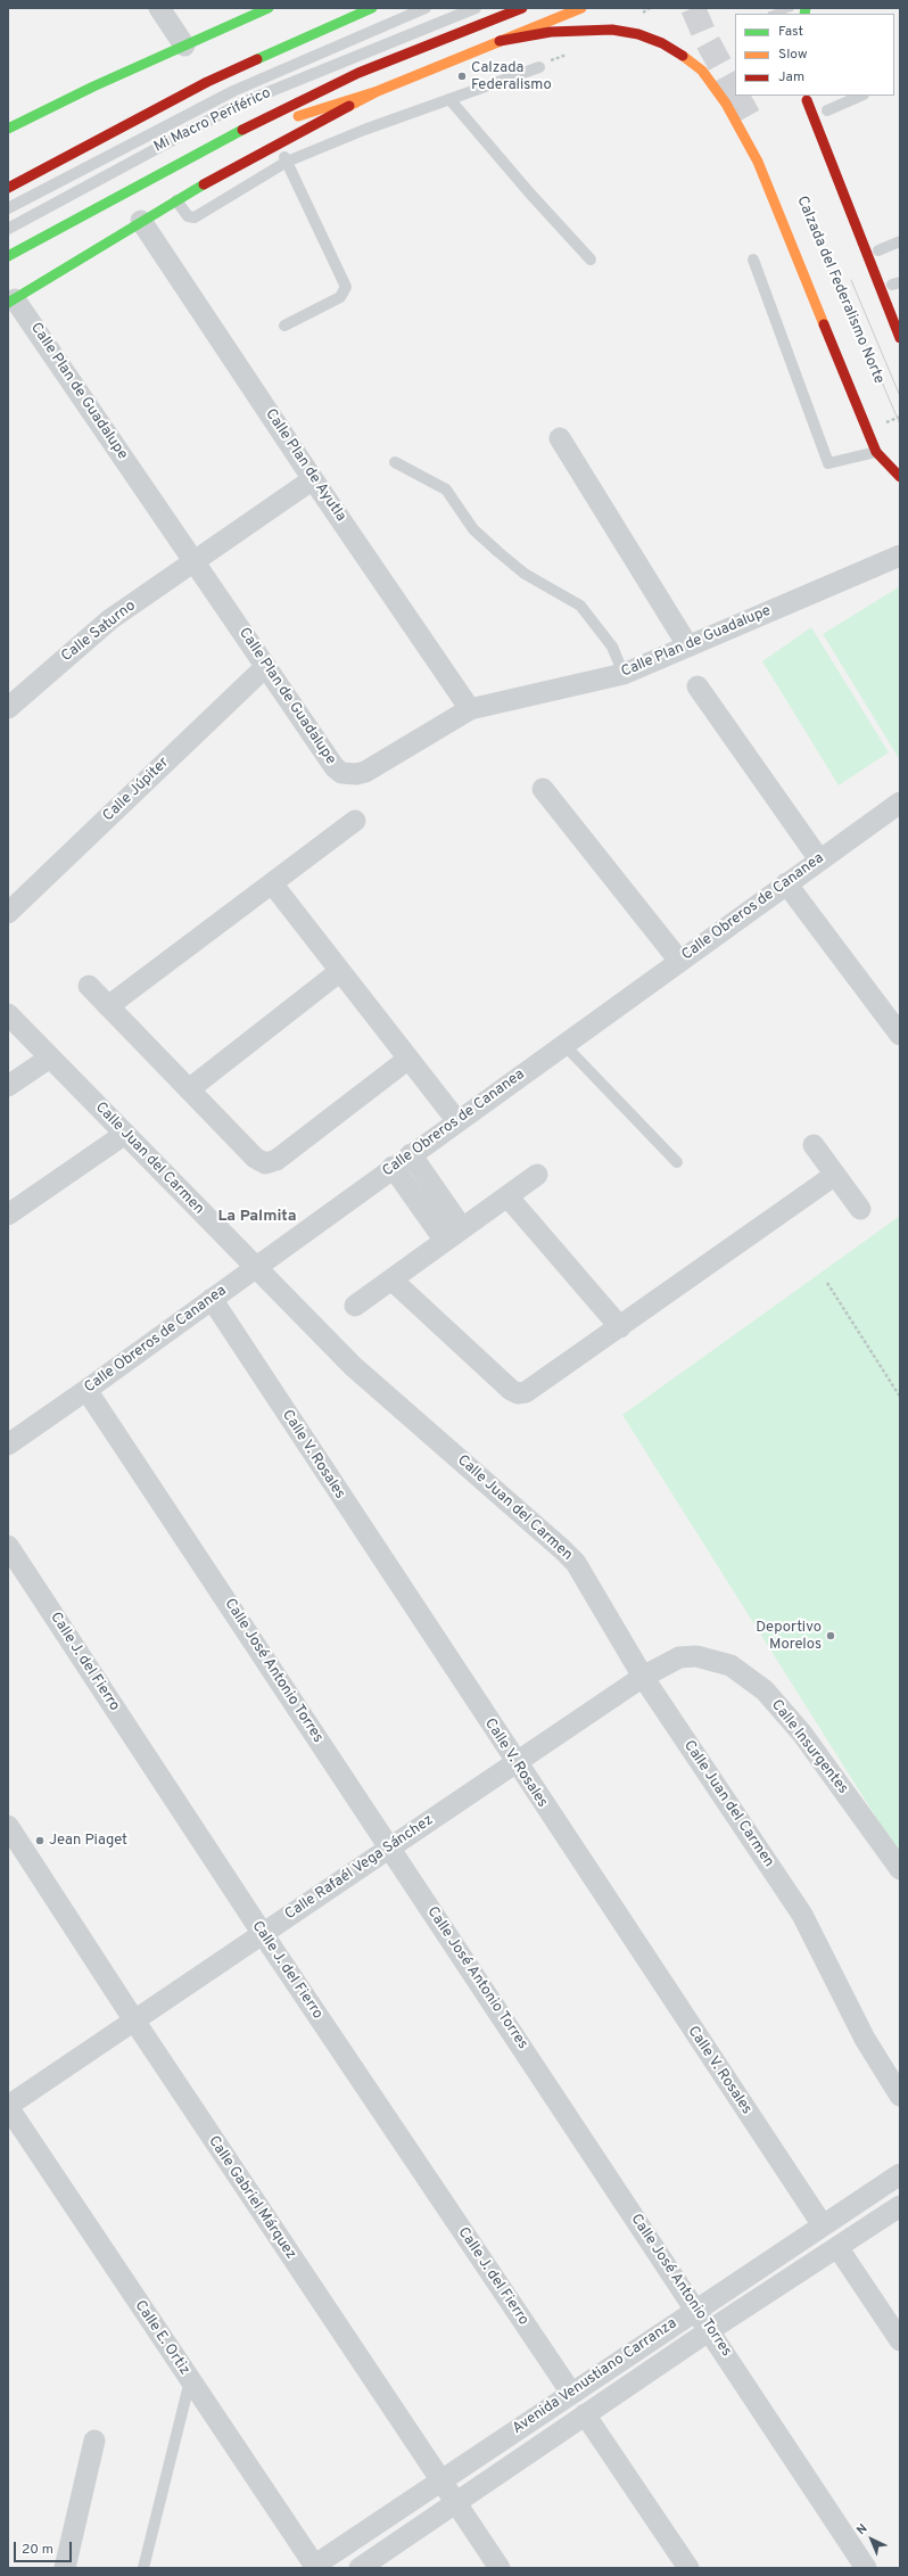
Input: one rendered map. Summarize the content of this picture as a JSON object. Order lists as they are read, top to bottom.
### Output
{
  "streets": {
    "main road": ["Calzada del Federalismo Norte"],
    "street": [
      "Calle Plan de Guadalupe",
      "Calle Plan de Ayutla",
      "Calle Saturno",
      "Calle Júpiter",
      "Calle Obreros de Cananea",
      "Calle Juan del Carmen",
      "Calle V. Rosales",
      "Calle J. del Fierro",
      "Calle José Antonio Torres",
      "Calle Insurgentes",
      "Calle Rafaél Vega Sánchez",
      "Calle Gabriel Márquez",
      "Calle E. Ortiz",
      "Avenida Venustiano Carranza"
    ],
    "lane": ["Mi Macro Periférico"]
  },
  "crossings": [
    ["Calle Plan de Guadalupe", "Calle Plan de Ayutla"],
    ["Calle Plan de Guadalupe", "Calle Saturno"],
    ["Calle Plan de Guadalupe", "Calle Júpiter"],
    ["Calle Plan de Ayutla", "Calle Saturno"],
    ["Calle Obreros de Cananea", "Calle Juan del Carmen"],
    ["Calle Obreros de Cananea", "Calle V. Rosales"],
    ["Calle Obreros de Cananea", "Calle José Antonio Torres"],
    ["Calle Juan del Carmen", "Calle Insurgentes"],
    ["Calle Juan del Carmen", "Calle Rafaél Vega Sánchez"],
    ["Calle V. Rosales", "Calle Rafaél Vega Sánchez"],
    ["Calle V. Rosales", "Avenida Venustiano Carranza"],
    ["Calle J. del Fierro", "Calle Rafaél Vega Sánchez"],
    ["Calle J. del Fierro", "Avenida Venustiano Carranza"],
    ["Calle José Antonio Torres", "Calle Rafaél Vega Sánchez"],
    ["Calle José Antonio Torres", "Avenida Venustiano Carranza"],
    ["Calle Insurgentes", "Calle Rafaél Vega Sánchez"],
    ["Calle Rafaél Vega Sánchez", "Calle Gabriel Márquez"],
    ["Calle Rafaél Vega Sánchez", "Calle E. Ortiz"],
    ["Calle Gabriel Márquez", "Avenida Venustiano Carranza"],
    ["Calle E. Ortiz", "Avenida Venustiano Carranza"]
  ],
  "districts": ["La Palmita"],
  "places": ["Calzada Federalismo", "Deportivo Morelos", "Jean Piaget"],
  "legend": ["Fast", "Slow", "Jam"],
  "scale_bar": "20 m",
  "north": "top left"
}
